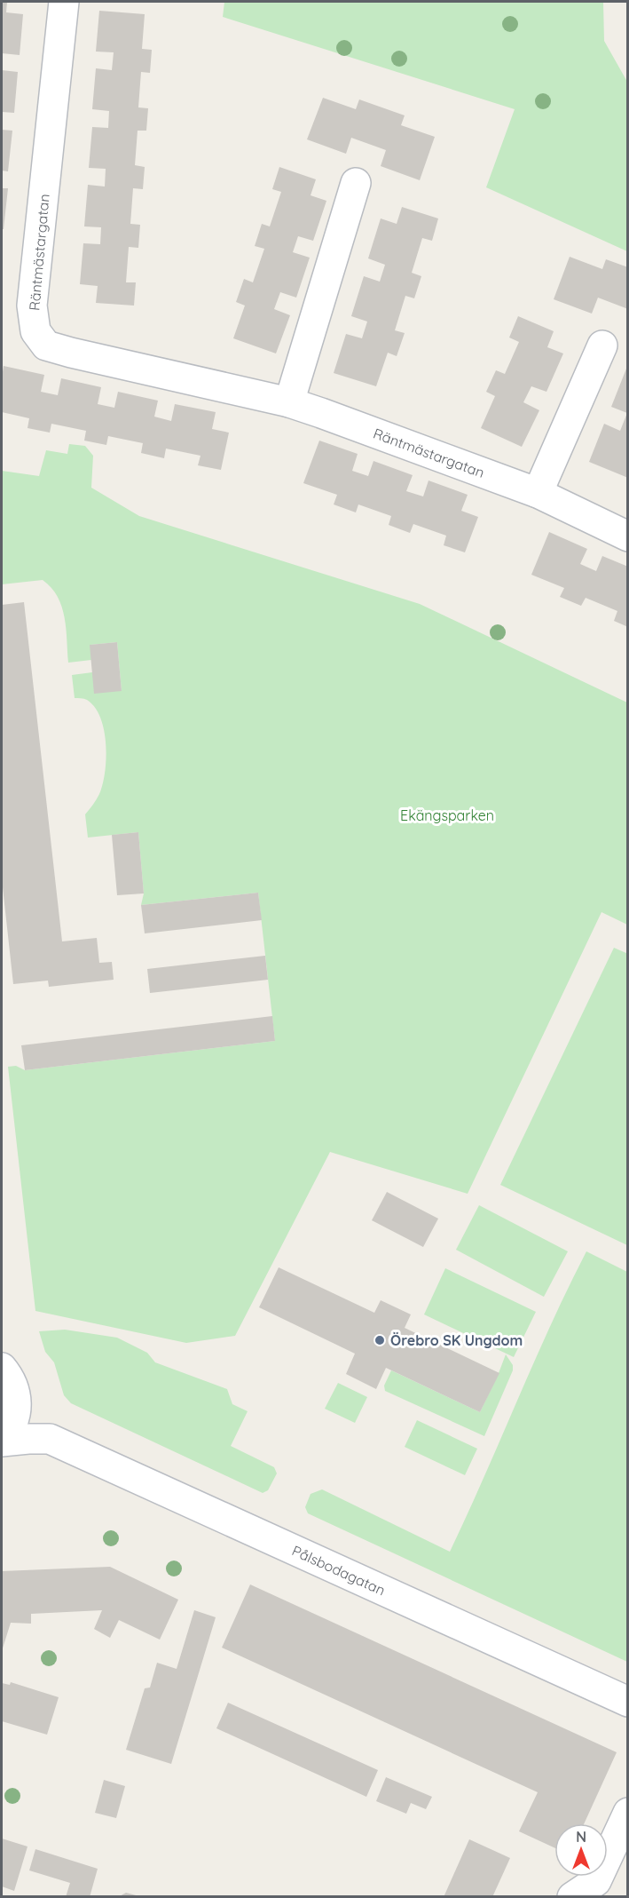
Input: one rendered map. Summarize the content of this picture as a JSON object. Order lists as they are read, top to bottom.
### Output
{
  "streets": {
    "street": ["Räntmästargatan", "Pålsbodagatan"]
  },
  "parks": ["Ekängsparken"],
  "places": ["Örebro SK Ungdom"],
  "north": "top"
}
